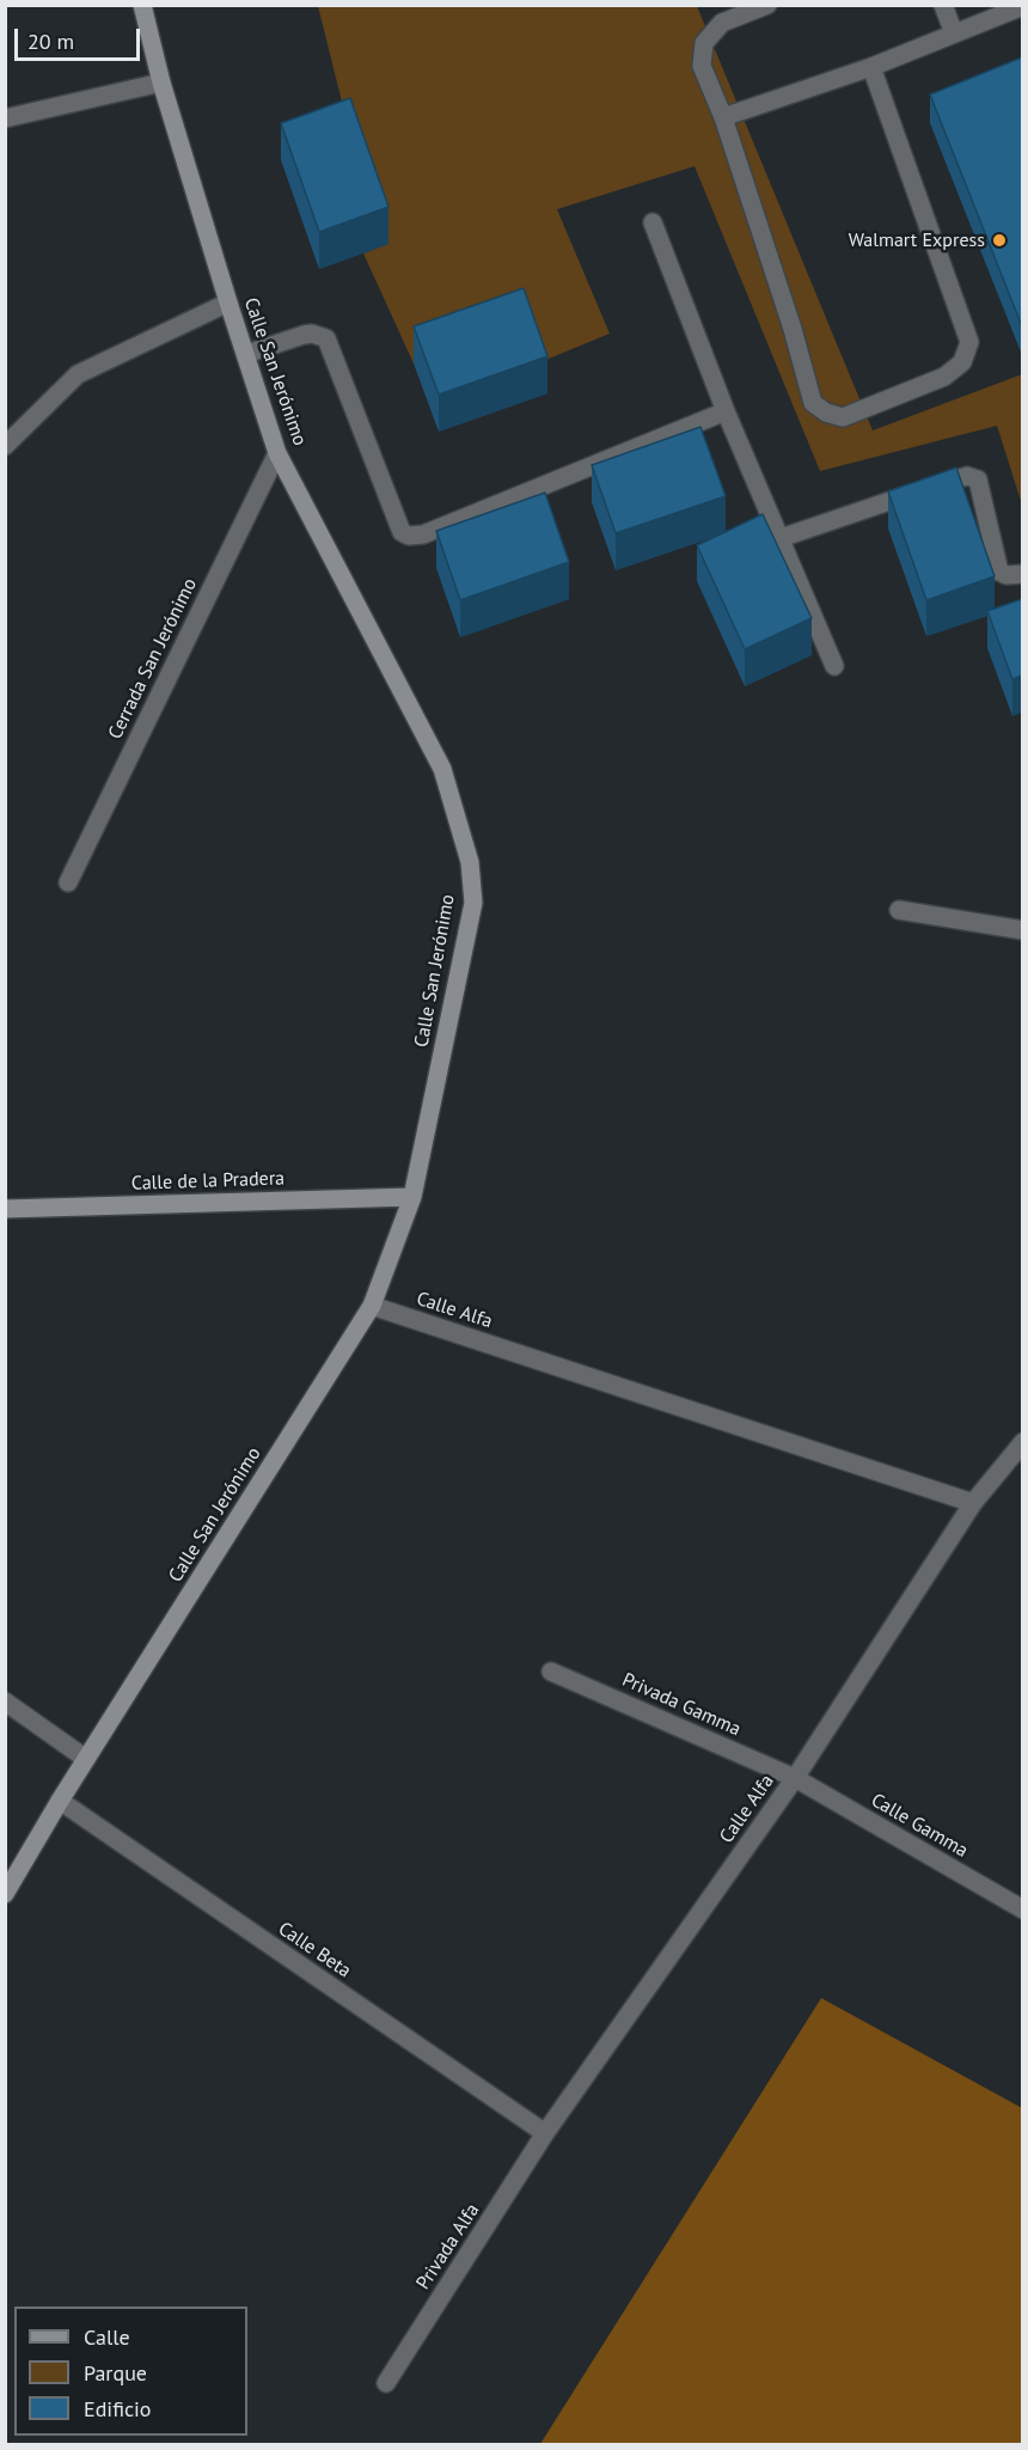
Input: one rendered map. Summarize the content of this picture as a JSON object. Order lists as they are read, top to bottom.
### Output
{
  "streets": {
    "street": [
      "Calle San Jerónimo",
      "Cerrada San Jerónimo",
      "Calle de la Pradera",
      "Calle Alfa",
      "Privada Gamma",
      "Calle Gamma",
      "Calle Beta",
      "Privada Alfa"
    ]
  },
  "crossings": [
    ["Calle San Jerónimo", "Cerrada San Jerónimo"],
    ["Calle San Jerónimo", "Calle de la Pradera"],
    ["Calle San Jerónimo", "Calle Alfa"],
    ["Calle San Jerónimo", "Calle Beta"],
    ["Calle Alfa", "Privada Gamma"],
    ["Calle Alfa", "Calle Gamma"],
    ["Calle Alfa", "Calle Beta"],
    ["Calle Alfa", "Privada Alfa"],
    ["Privada Gamma", "Calle Gamma"],
    ["Calle Beta", "Privada Alfa"]
  ],
  "places": ["Walmart Express"],
  "legend": ["Calle", "Parque", "Edificio"],
  "scale_bar": "20 m"
}
